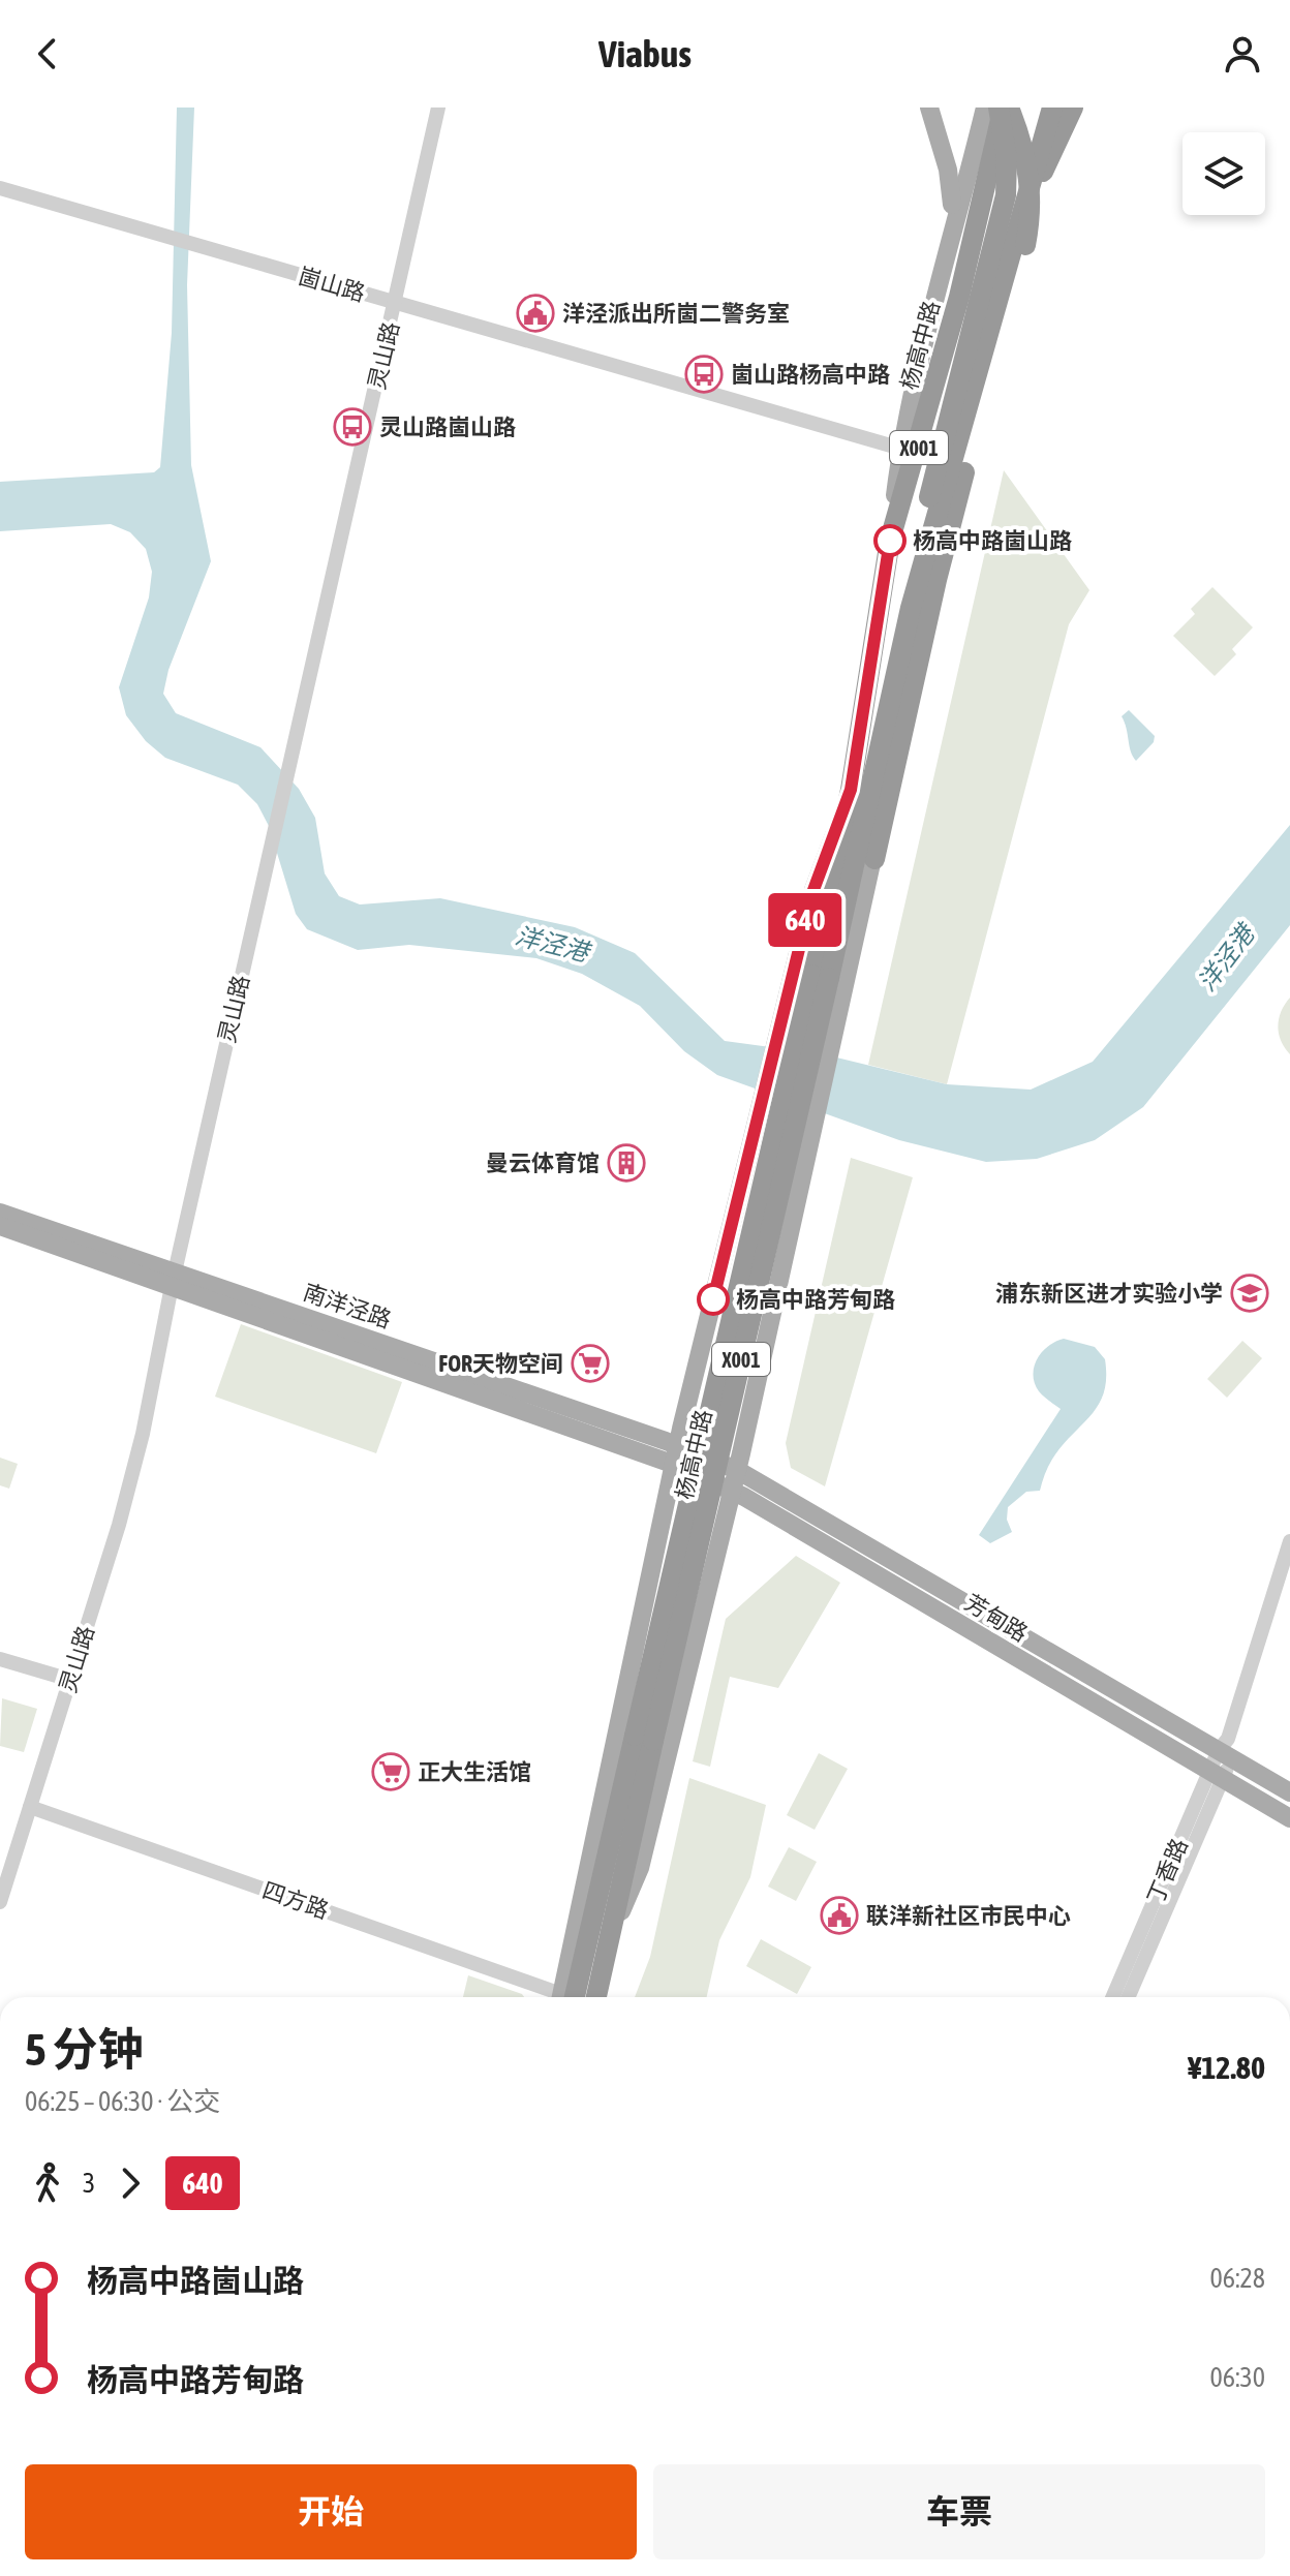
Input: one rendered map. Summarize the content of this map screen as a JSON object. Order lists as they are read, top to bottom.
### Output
{
  "streets": {
    "highway": ["杨高中路", "X001"],
    "main road": ["南洋泾路", "芳甸路"],
    "street": [
      "崮山路",
      "灵山路",
      "丁香路",
      "四方路"
    ]
  },
  "crossings": [
    ["崮山路", "灵山路"],
    ["崮山路", "X001"],
    ["杨高中路", "南洋泾路"],
    ["杨高中路", "芳甸路"],
    ["灵山路", "南洋泾路"],
    ["灵山路", "四方路"],
    ["南洋泾路", "芳甸路"],
    ["芳甸路", "丁香路"]
  ],
  "water": ["洋泾港"],
  "places": {
    "public building": ["洋泾派出所崮二警务室", "联洋新社区市民中心"],
    "bus stop": ["崮山路杨高中路", "灵山路崮山路"],
    "other": ["杨高中路崮山路", "杨高中路芳甸路"],
    "building": ["曼云体育馆"],
    "school or university": ["浦东新区进才实验小学"],
    "supermarket": ["FOR天物空间", "正大生活馆"]
  },
  "lines": ["bus line 640"],
  "page": {
    "header": "Viabus",
    "on_map": "640",
    "heading": ["5 分钟", "06:25 – 06:30 · 公交", "¥12.80"],
    "legs": ["3", "640"],
    "list": [
      {
        "name": "杨高中路崮山路",
        "value": "06:28"
      },
      {
        "name": "杨高中路芳甸路",
        "value": "06:30"
      }
    ],
    "buttons": ["开始", "车票"]
  }
}
